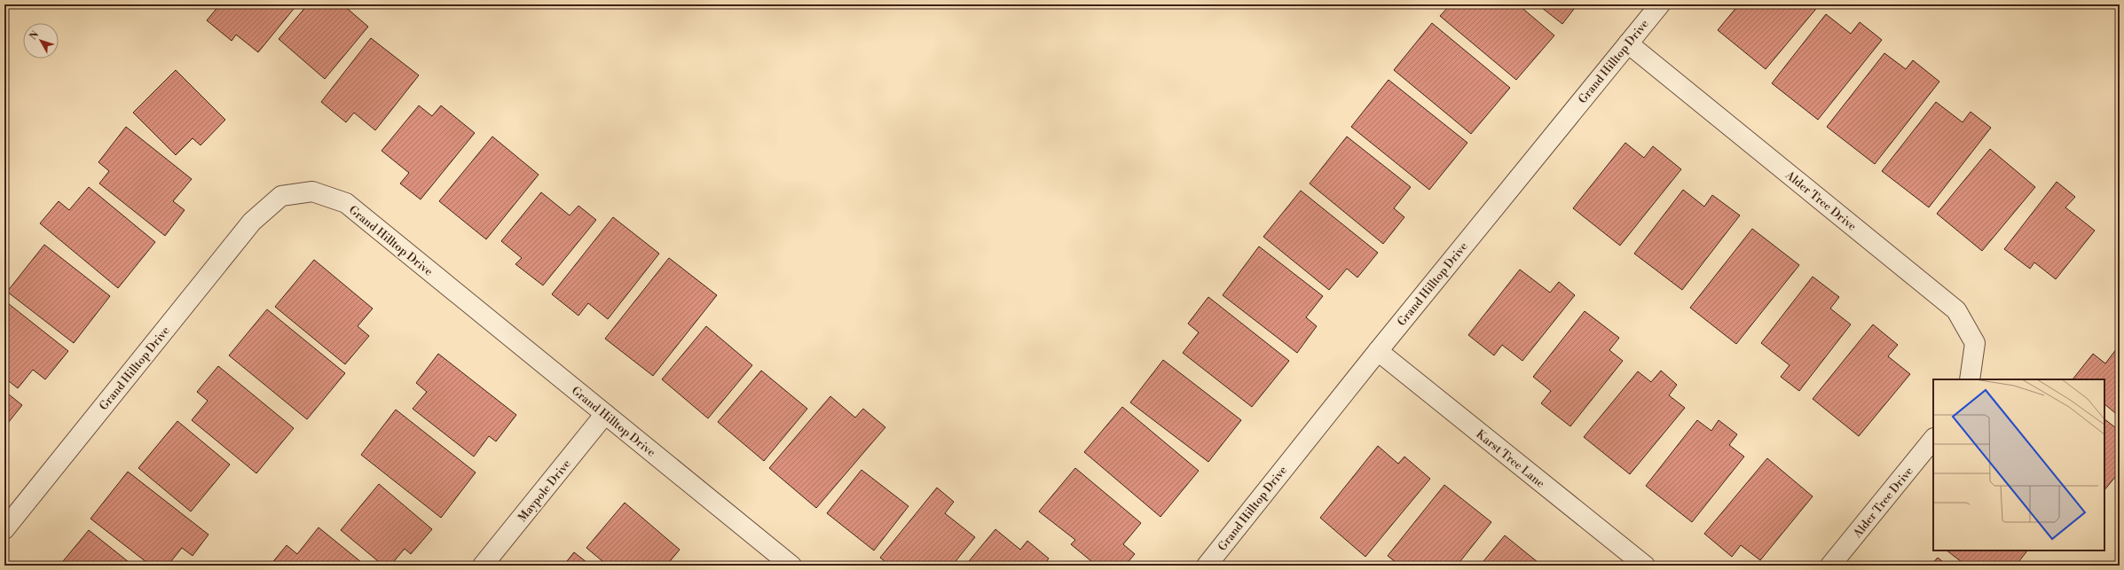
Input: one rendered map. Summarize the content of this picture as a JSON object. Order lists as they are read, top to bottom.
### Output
{
  "streets": {
    "street": [
      "Grand Hilltop Drive",
      "Alder Tree Drive",
      "Karst Tree Lane",
      "Maypole Drive"
    ]
  },
  "crossings": [
    ["Grand Hilltop Drive", "Alder Tree Drive"],
    ["Grand Hilltop Drive", "Karst Tree Lane"],
    ["Grand Hilltop Drive", "Maypole Drive"]
  ],
  "north": "top left"
}
